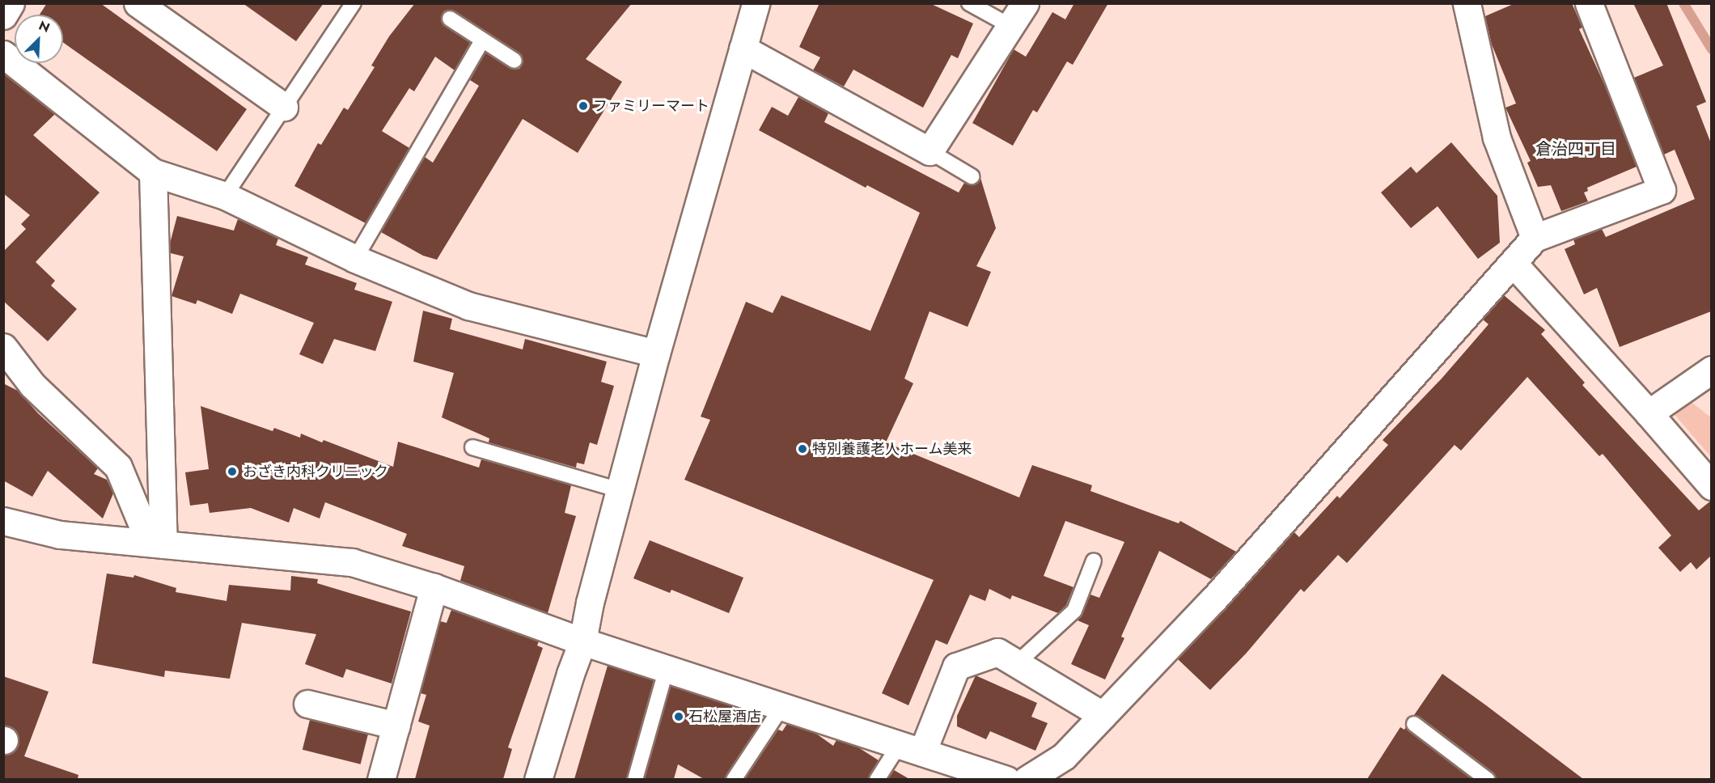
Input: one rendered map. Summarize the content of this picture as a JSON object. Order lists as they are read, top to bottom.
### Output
{
  "districts": ["倉治四丁目"],
  "places": [
    "ファミリーマート",
    "特別養護老人ホーム美来",
    "おざき内科クリニック",
    "石松屋酒店"
  ],
  "north": "top right"
}
